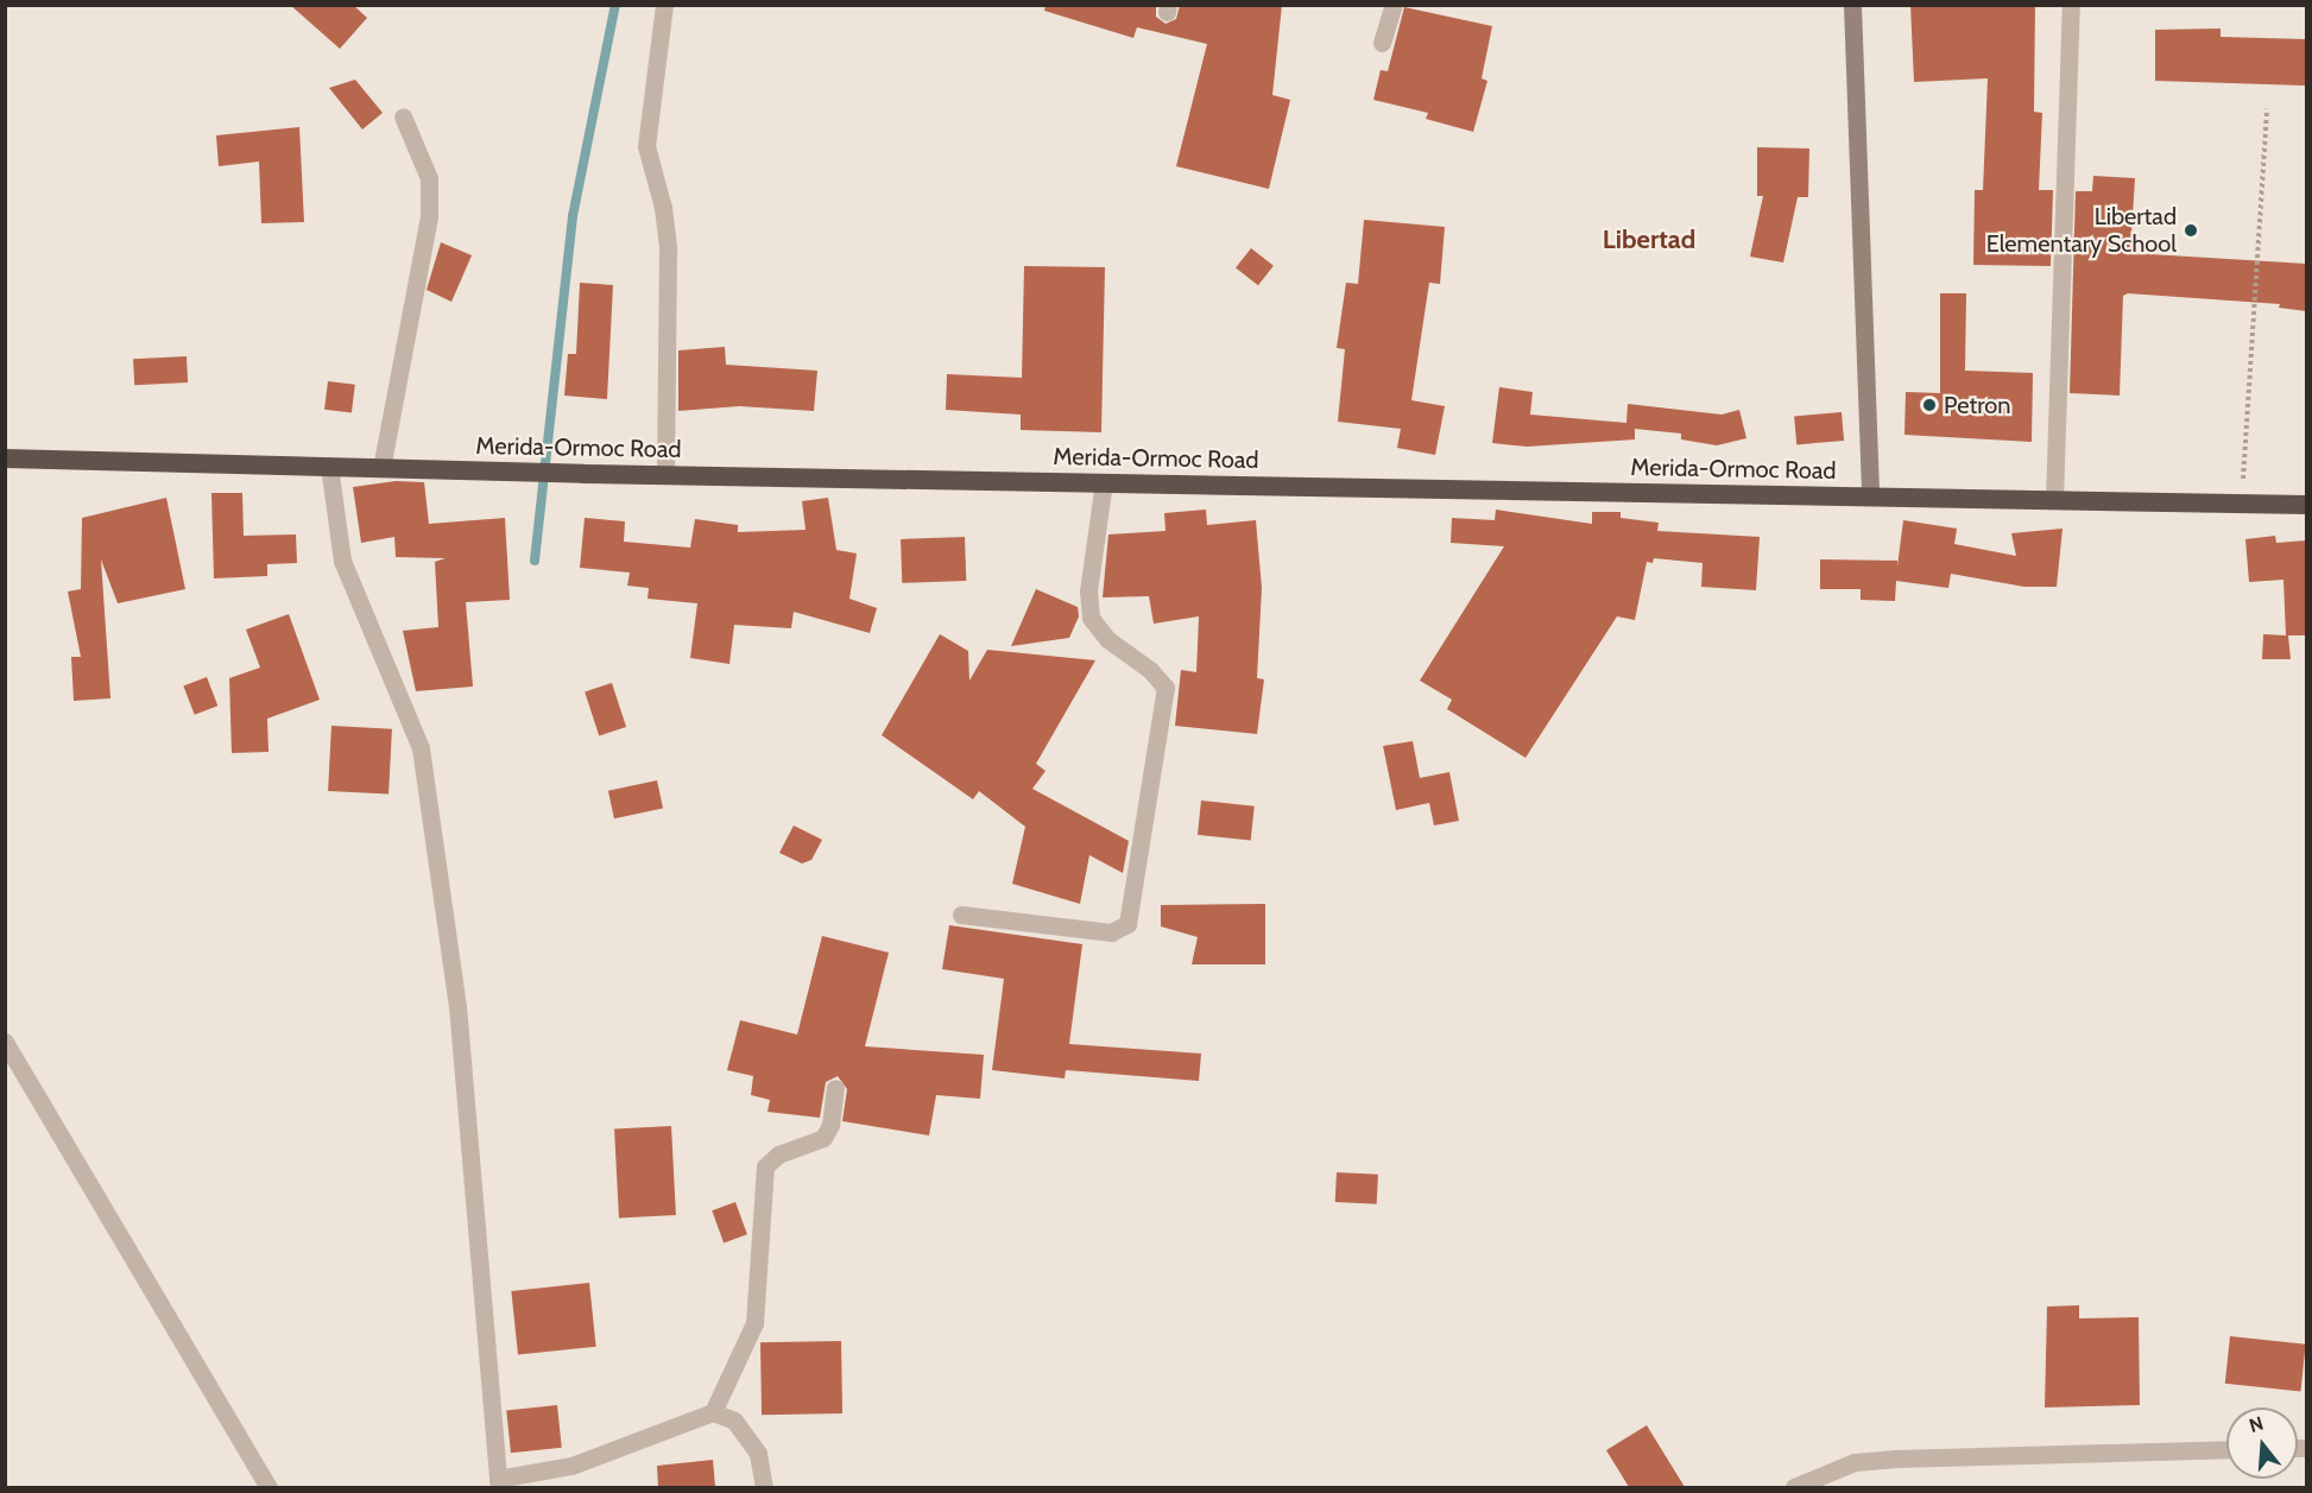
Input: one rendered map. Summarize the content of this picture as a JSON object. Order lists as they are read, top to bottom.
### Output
{
  "streets": {
    "highway": ["Merida-Ormoc Road"]
  },
  "districts": ["Libertad"],
  "places": ["Libertad Elementary School", "Petron"],
  "north": "top"
}
